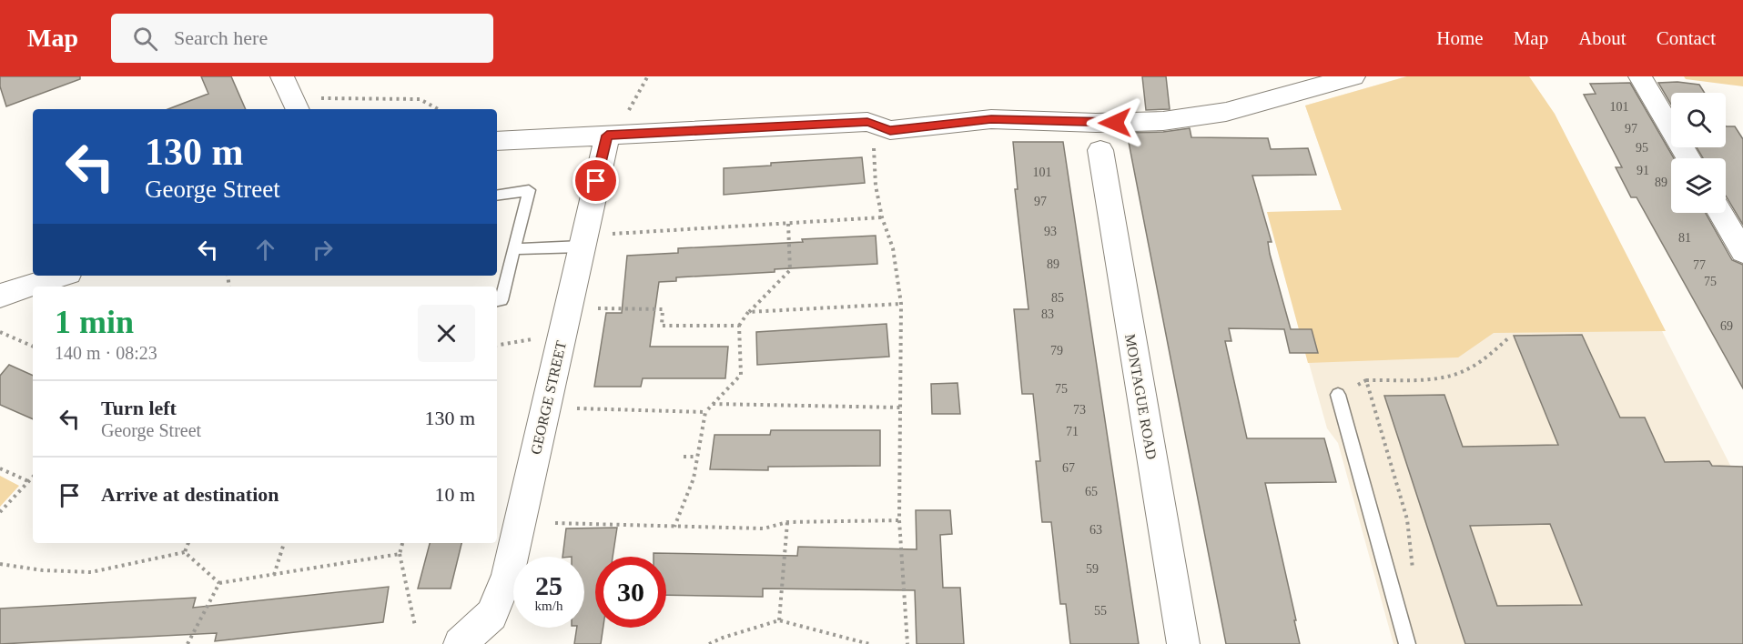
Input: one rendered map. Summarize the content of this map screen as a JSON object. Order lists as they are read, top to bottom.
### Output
{
  "streets": {
    "street": ["MONTAGUE ROAD", "GEORGE STREET"]
  },
  "house_numbers": [
    "101",
    "97",
    "95",
    "91",
    "101",
    "89",
    "97",
    "93",
    "81",
    "89",
    "77",
    "75",
    "85",
    "83",
    "69",
    "79",
    "75",
    "73",
    "71",
    "67",
    "65",
    "63",
    "59",
    "55"
  ],
  "page": {
    "header": "Map",
    "search": "Search here",
    "nav": [
      "Home",
      "Map",
      "About",
      "Contact"
    ],
    "turn": ["130 m", "George Street"],
    "heading": ["1 min", "140 m · 08:23"],
    "list": [
      {
        "name": "Turn left",
        "note": "George Street",
        "value": "130 m"
      },
      {
        "name": "Arrive at destination",
        "value": "10 m"
      }
    ],
    "speed": "25 km/h",
    "limit": "30"
  }
}
